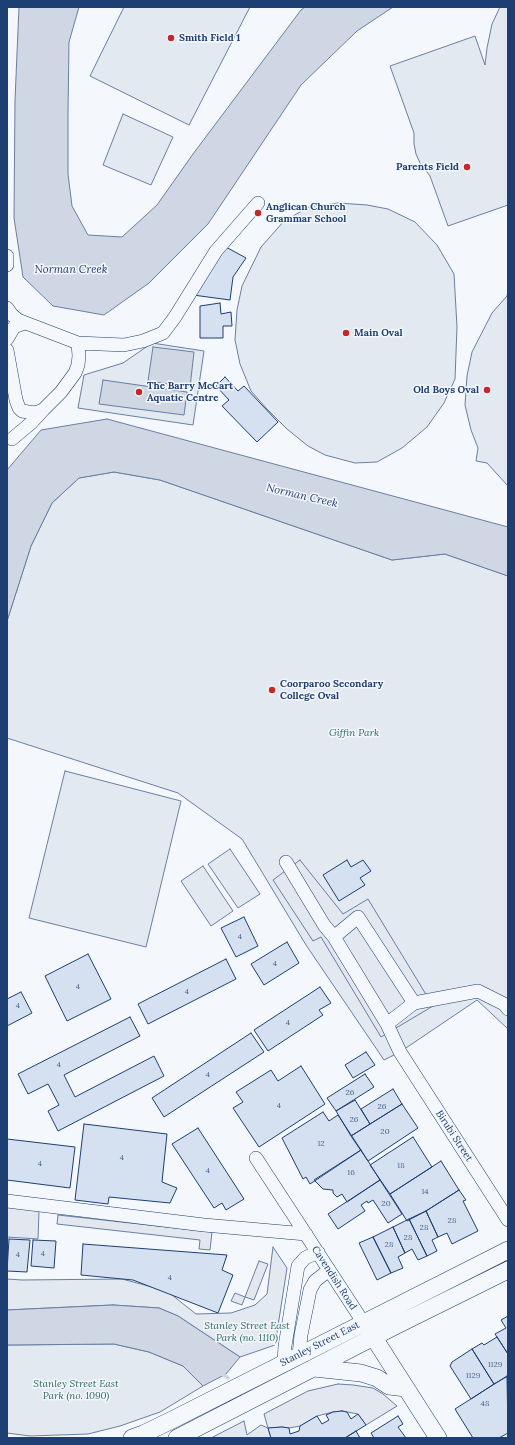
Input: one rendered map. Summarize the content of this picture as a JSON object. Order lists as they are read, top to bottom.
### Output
{
  "streets": {
    "main road": ["Cavendish Road", "Stanley Street East"],
    "street": ["Birubi Street"]
  },
  "crossings": [
    ["Cavendish Road", "Stanley Street East"]
  ],
  "water": ["Norman Creek"],
  "parks": ["Giffin Park", "Stanley Street East Park (no. 1110)", "Stanley Street East Park (no. 1090)"],
  "places": [
    "Smith Field 1",
    "Parents Field",
    "Anglican Church Grammar School",
    "Main Oval",
    "Old Boys Oval",
    "The Barry McCart Aquatic Centre",
    "Coorparoo Secondary College Oval"
  ],
  "house_numbers": [
    "4",
    "4",
    "4",
    "4",
    "4",
    "4",
    "4",
    "4",
    "26",
    "4",
    "26",
    "26",
    "20",
    "12",
    "4",
    "4",
    "18",
    "4",
    "16",
    "14",
    "20",
    "28",
    "28",
    "28",
    "28",
    "4",
    "4",
    "4",
    "1129",
    "1129",
    "48"
  ]
}
